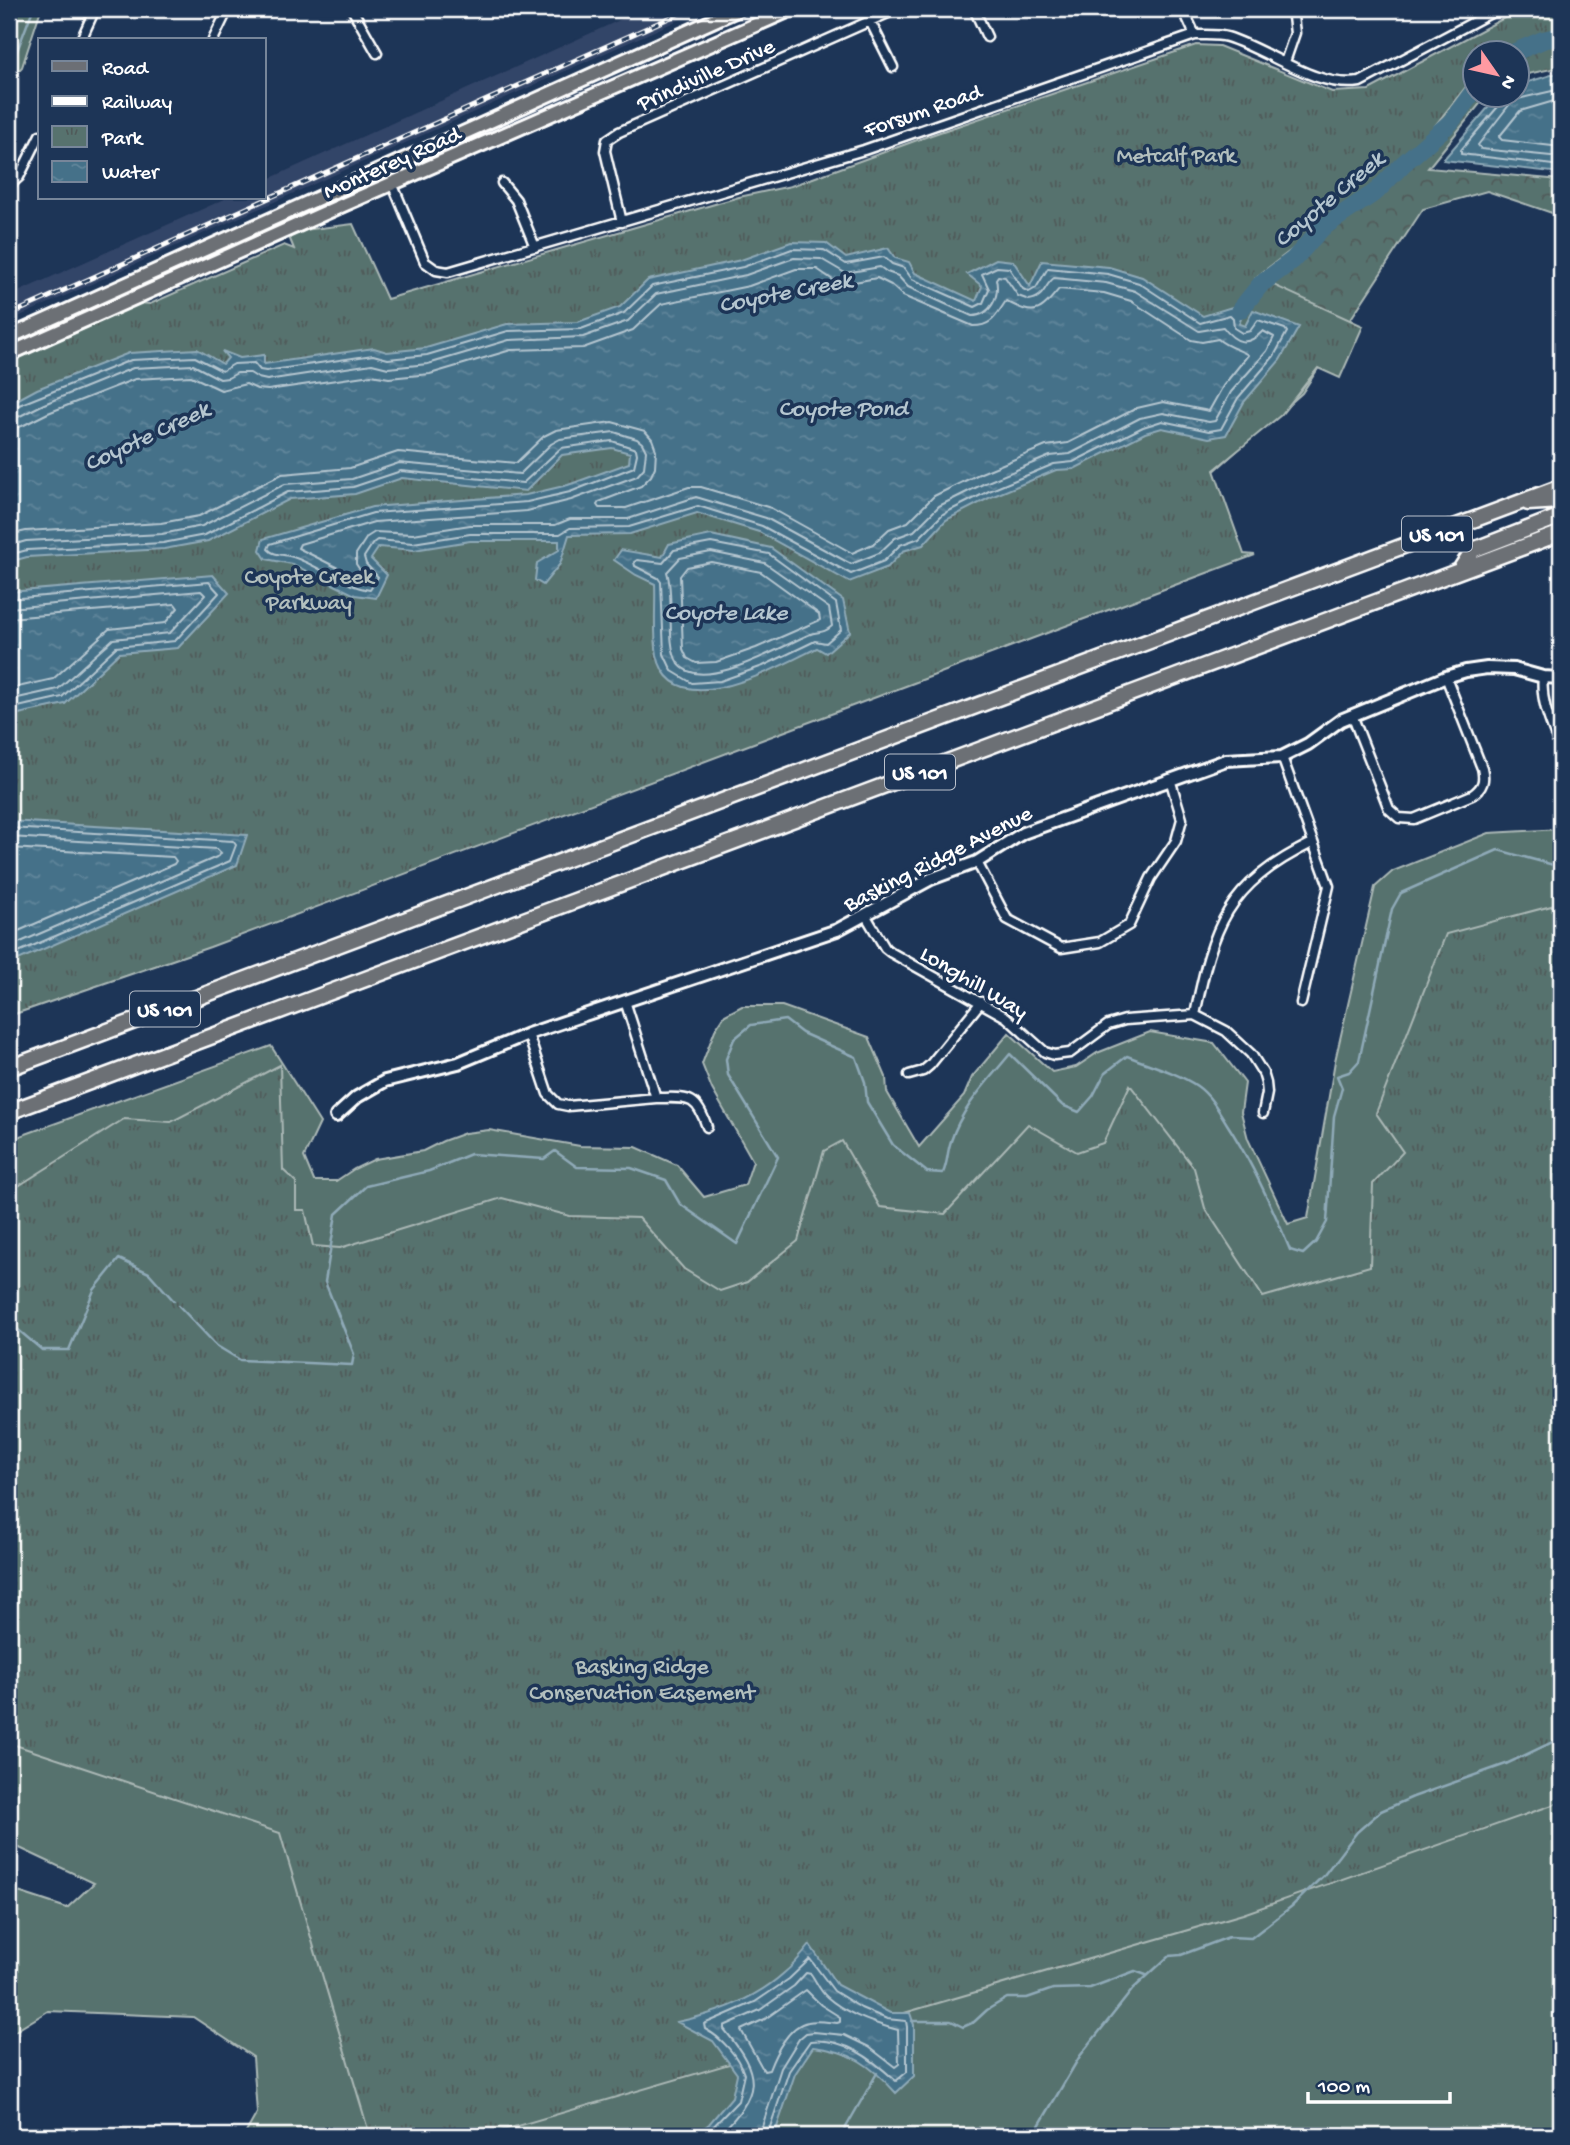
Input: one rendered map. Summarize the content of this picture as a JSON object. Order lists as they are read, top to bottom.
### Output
{
  "streets": {
    "highway": ["US 101"],
    "main road": ["Monterey Road"],
    "street": [
      "Prindiville Drive",
      "Forsum Road",
      "Basking Ridge Avenue",
      "Longhill Way"
    ]
  },
  "crossings": [
    ["Prindiville Drive", "Forsum Road"],
    ["Forsum Road", "Monterey Road"],
    ["Basking Ridge Avenue", "Longhill Way"]
  ],
  "water": ["Coyote Creek", "Coyote Pond", "Coyote Lake"],
  "parks": ["Metcalf Park", "Coyote Creek Parkway", "Basking Ridge Conservation Easement"],
  "legend": [
    "Road",
    "Railway",
    "Park",
    "Water"
  ],
  "scale_bar": "100 m",
  "north": "bottom right"
}
